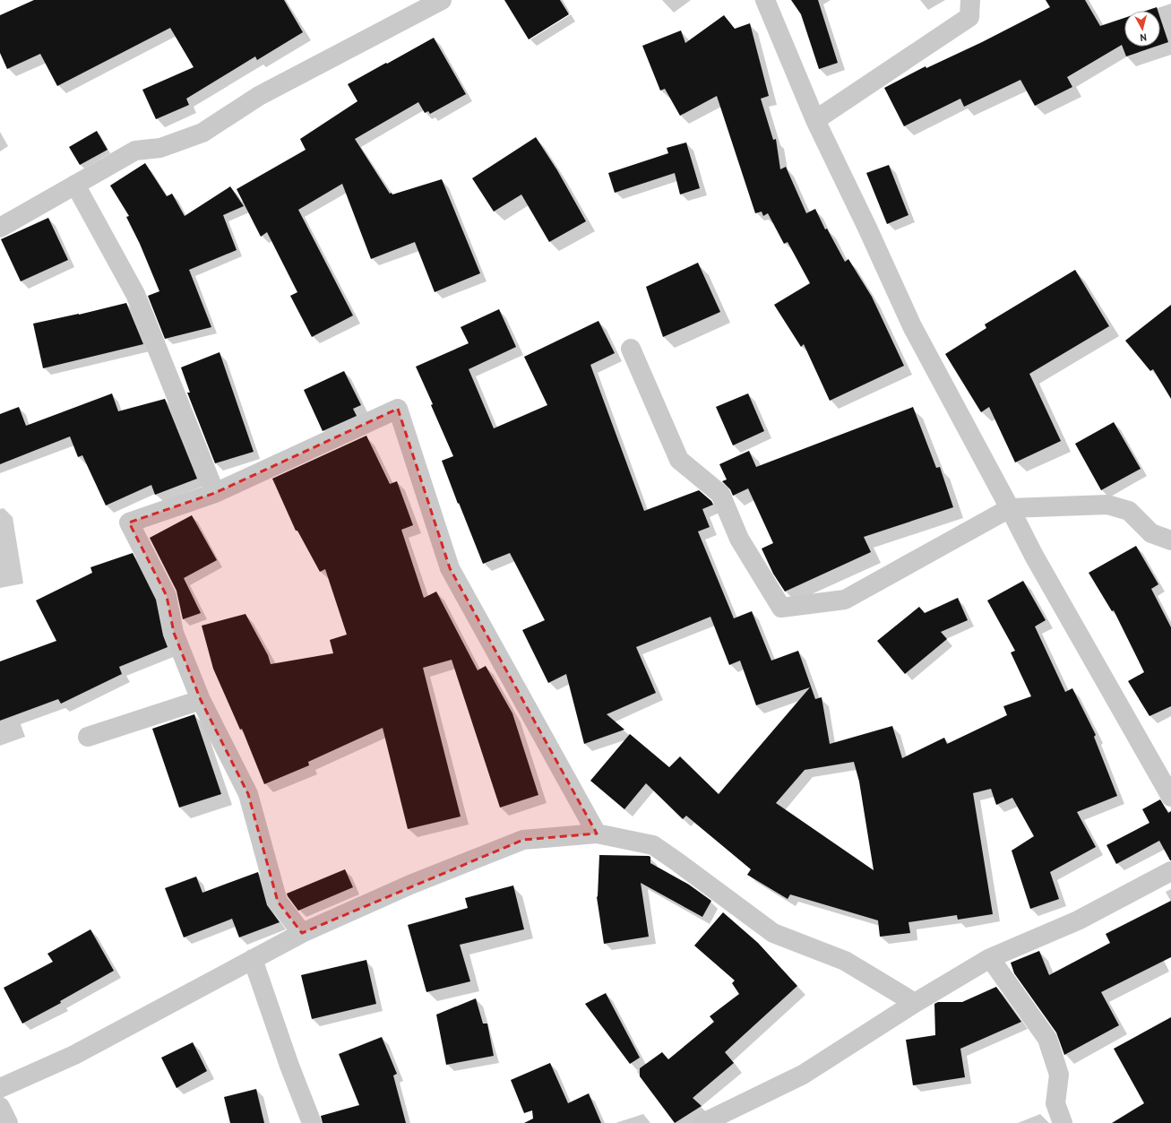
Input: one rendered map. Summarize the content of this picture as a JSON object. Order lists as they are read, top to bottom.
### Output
{
  "north": "bottom"
}
